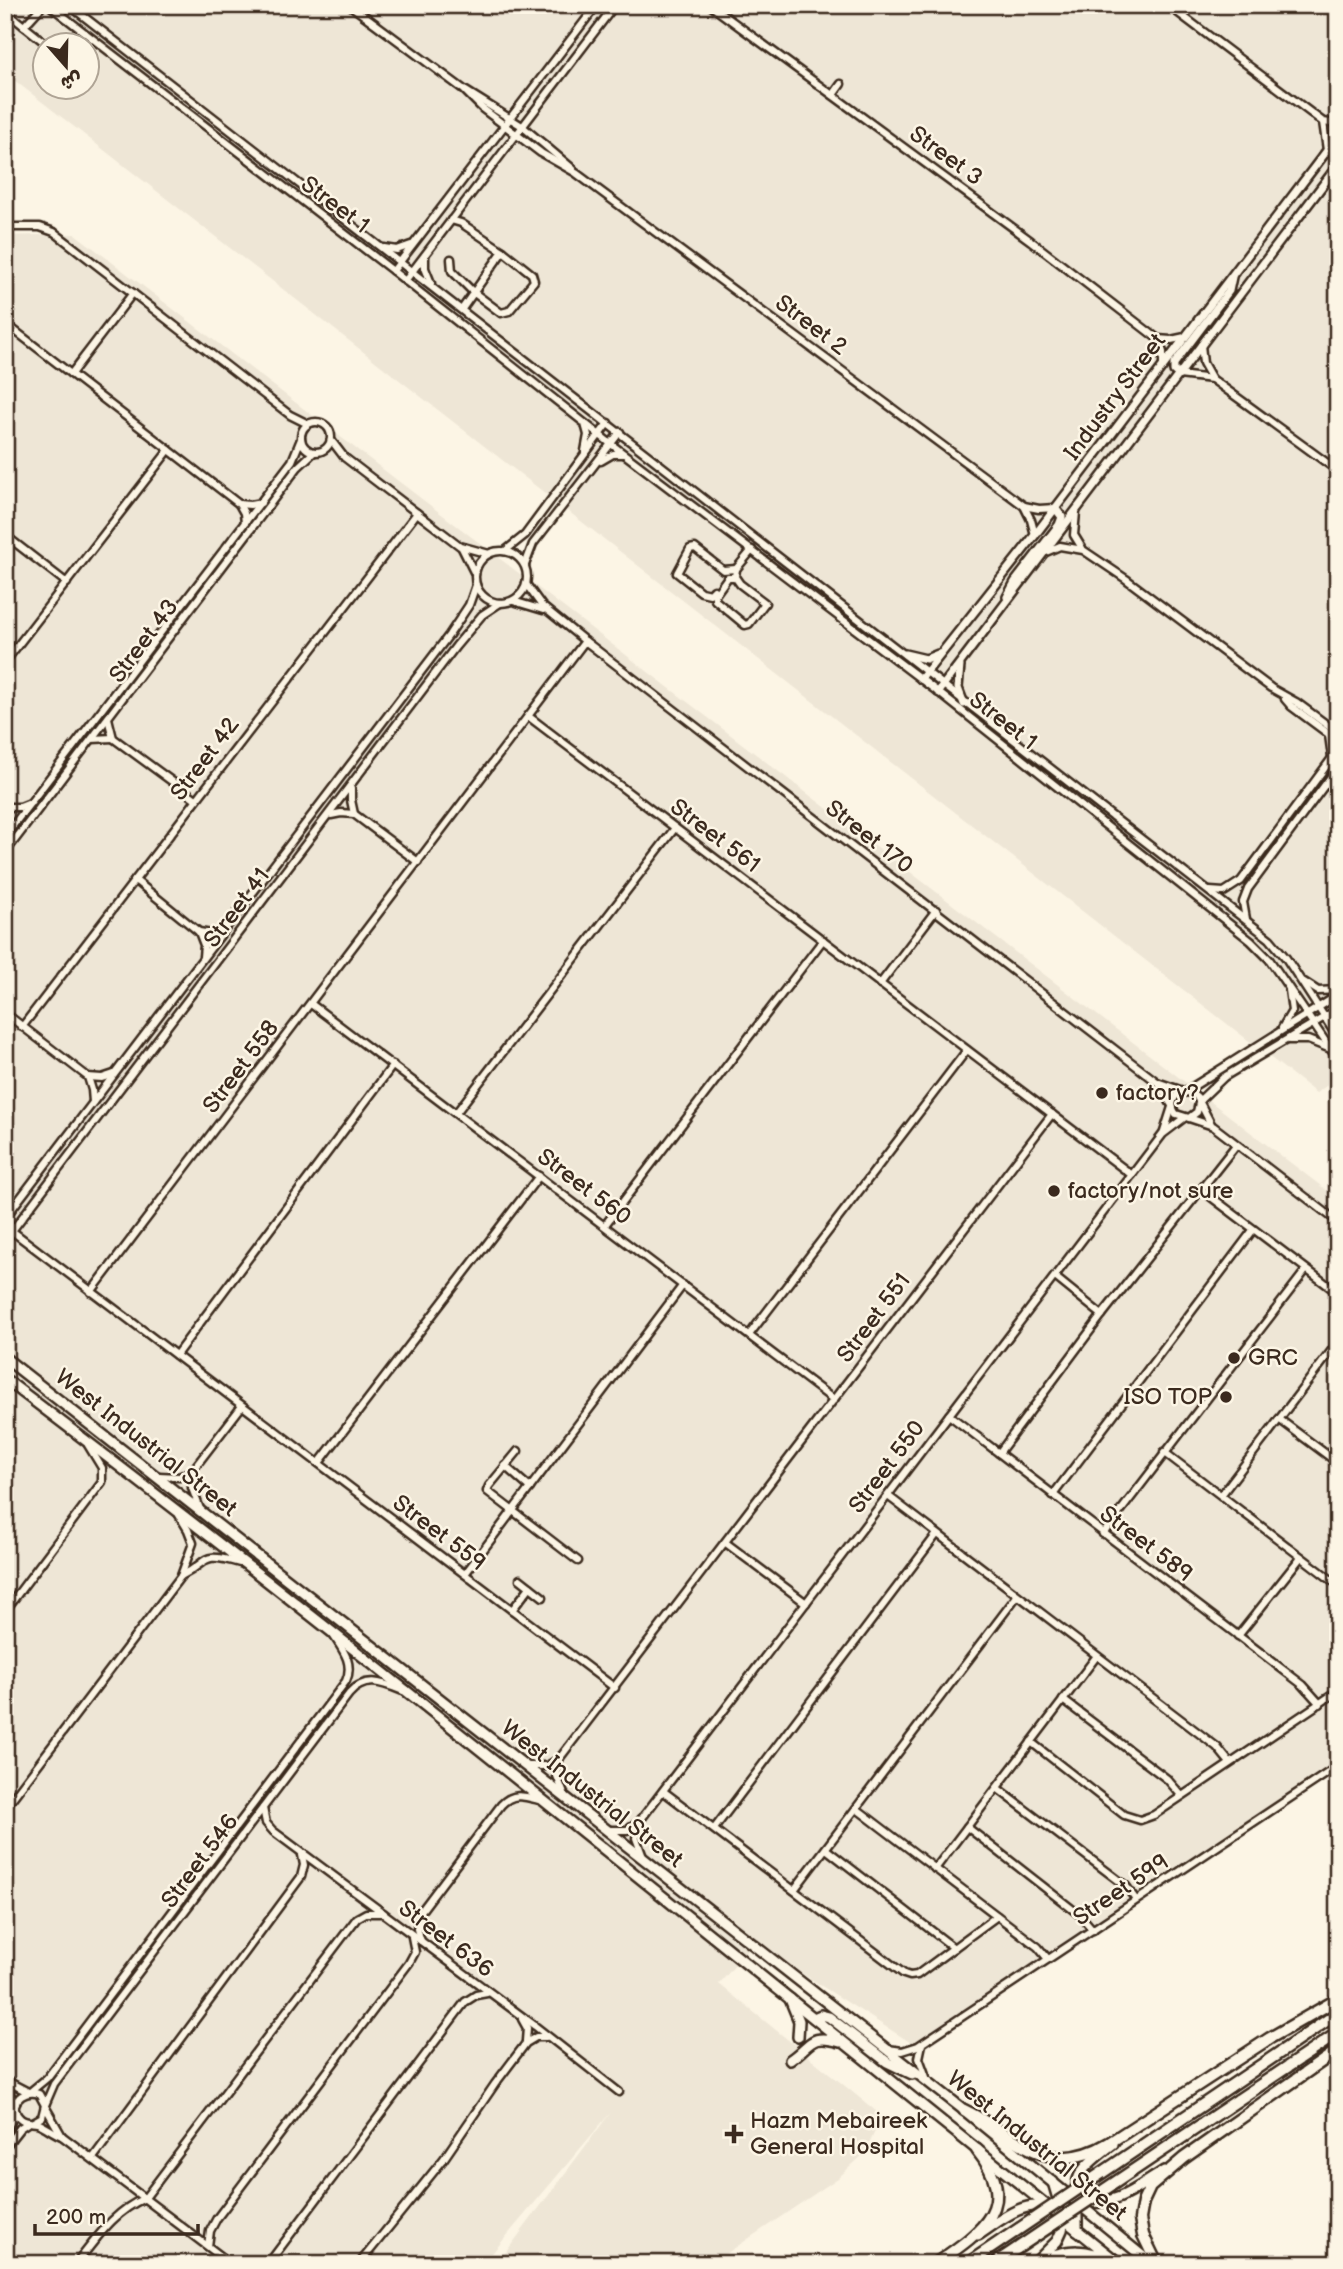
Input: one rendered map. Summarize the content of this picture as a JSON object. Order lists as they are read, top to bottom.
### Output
{
  "streets": {
    "main road": ["West Industrial Street"],
    "street": [
      "Street 3",
      "Street 1",
      "Street 2",
      "Industry Street",
      "Street 43",
      "Street 42",
      "Street 561",
      "Street 170",
      "Street 41",
      "Street 558",
      "Street 560",
      "Street 551",
      "Street 550",
      "Street 559",
      "Street 589",
      "Street 546",
      "Street 599",
      "Street 636"
    ]
  },
  "crossings": [
    ["Street 1", "Industry Street"],
    ["Street 561", "Street 558"],
    ["Street 561", "Street 551"],
    ["Street 561", "Street 550"],
    ["Street 170", "Street 41"],
    ["Street 170", "Street 558"],
    ["Street 170", "Street 550"],
    ["Street 41", "Street 559"],
    ["Street 558", "Street 560"],
    ["Street 558", "Street 559"],
    ["Street 560", "Street 551"],
    ["Street 551", "Street 559"],
    ["West Industrial Street", "Street 546"],
    ["West Industrial Street", "Street 599"],
    ["Street 550", "Street 589"],
    ["Street 546", "Street 636"]
  ],
  "places": {
    "other": [
      "factory?",
      "factory/not sure",
      "GRC",
      "ISO TOP"
    ],
    "health": ["Hazm Mebaireek General Hospital"]
  },
  "scale_bar": "200 m",
  "north": "bottom"
}
